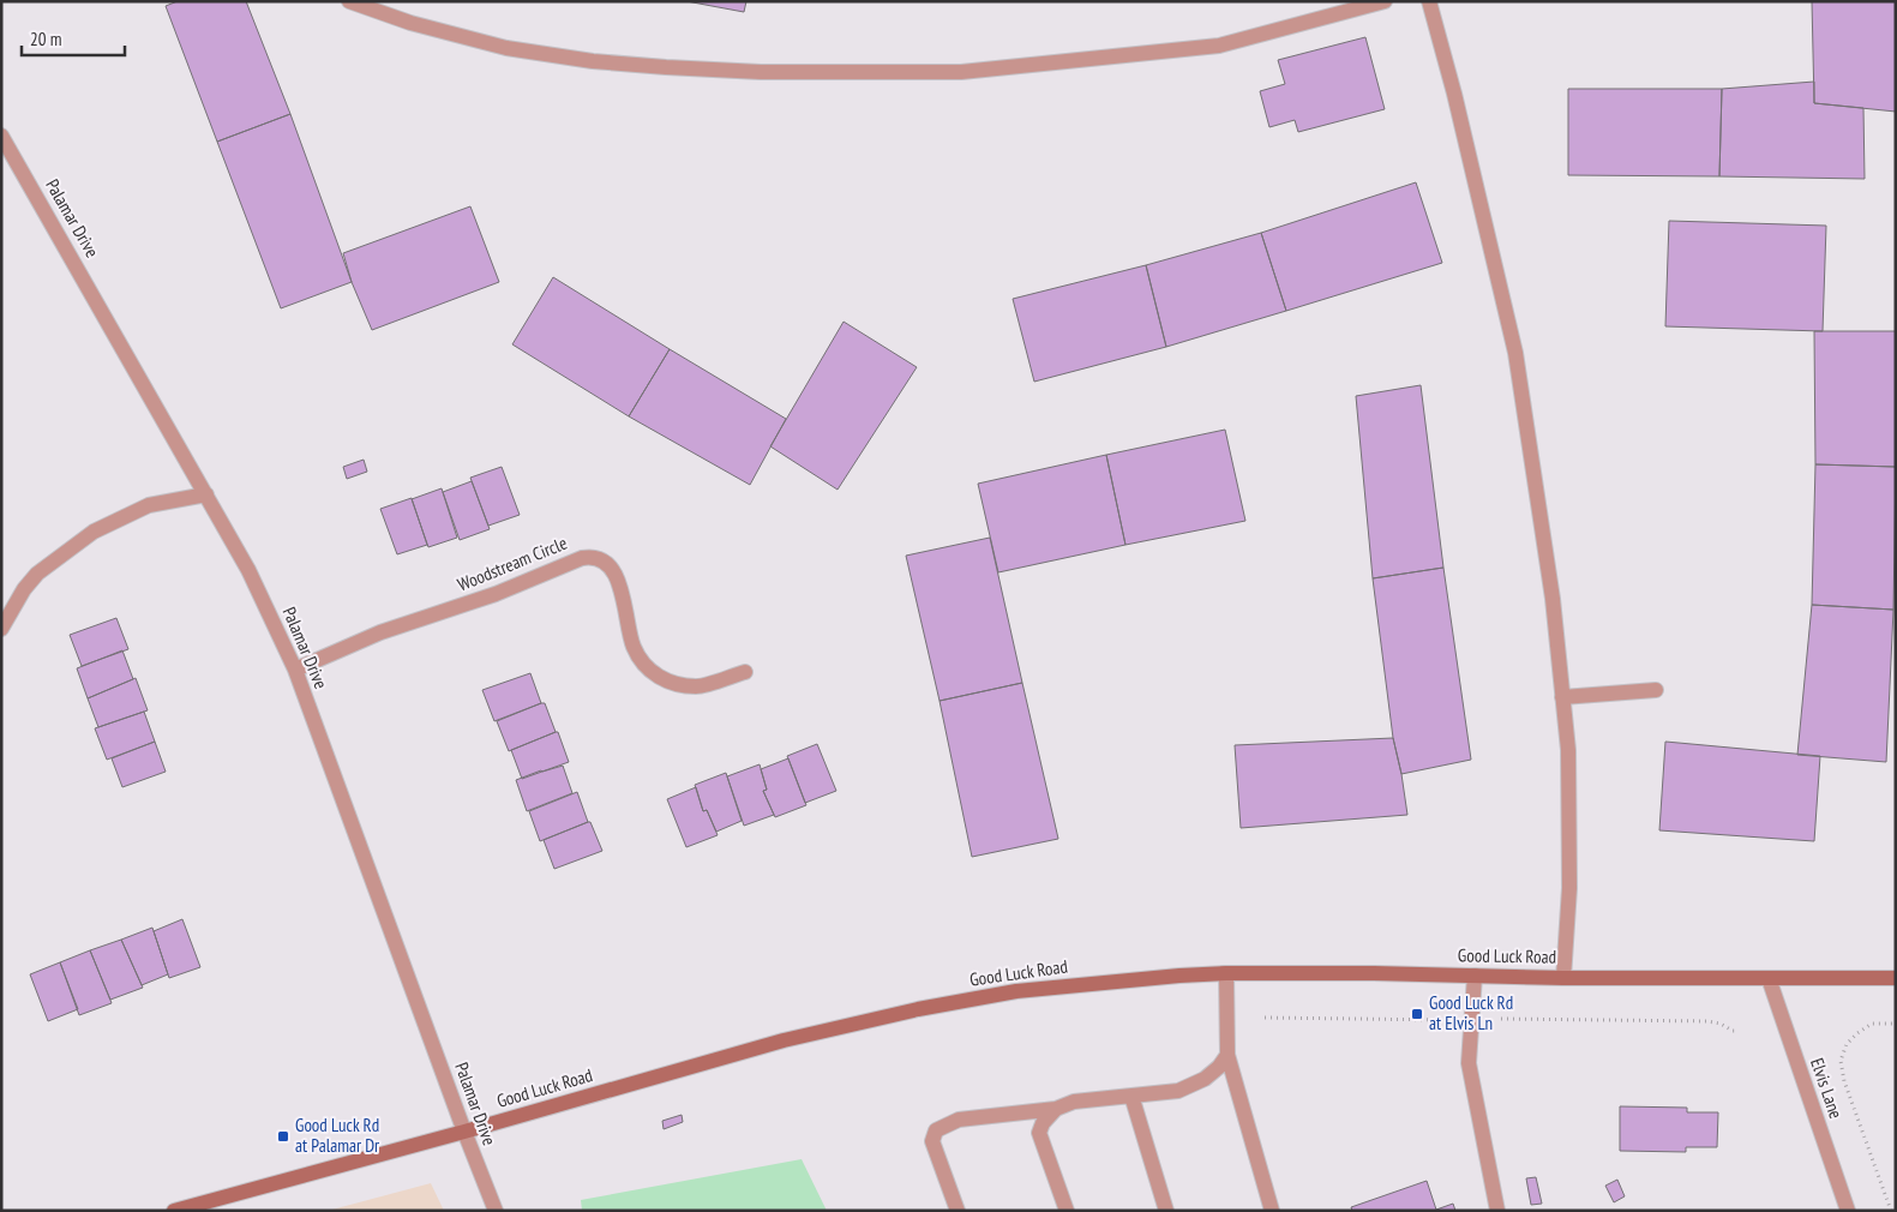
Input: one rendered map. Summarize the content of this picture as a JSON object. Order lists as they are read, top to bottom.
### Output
{
  "streets": {
    "main road": ["Good Luck Road"],
    "street": ["Palamar Drive", "Woodstream Circle", "Elvis Lane"]
  },
  "crossings": [
    ["Palamar Drive", "Woodstream Circle"],
    ["Palamar Drive", "Good Luck Road"],
    ["Good Luck Road", "Elvis Lane"]
  ],
  "places": {
    "transit": ["Good Luck Rd at Elvis Ln", "Good Luck Rd at Palamar Dr"]
  },
  "scale_bar": "20 m"
}
